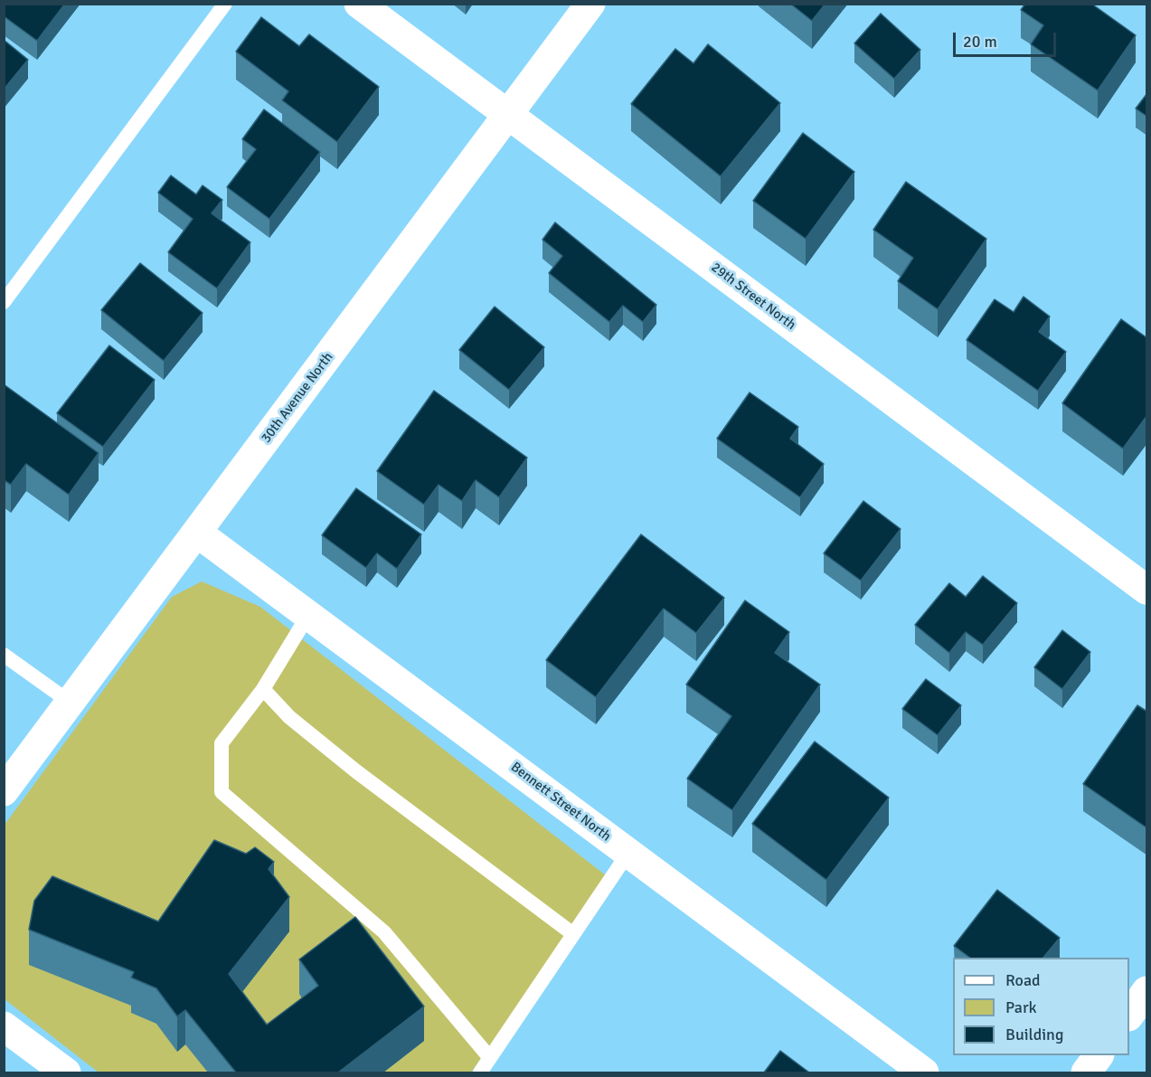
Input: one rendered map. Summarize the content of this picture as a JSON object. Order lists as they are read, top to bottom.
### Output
{
  "streets": {
    "street": ["29th Street North", "30th Avenue North", "Bennett Street North"]
  },
  "crossings": [
    ["29th Street North", "30th Avenue North"],
    ["30th Avenue North", "Bennett Street North"]
  ],
  "legend": ["Road", "Park", "Building"],
  "scale_bar": "20 m"
}
